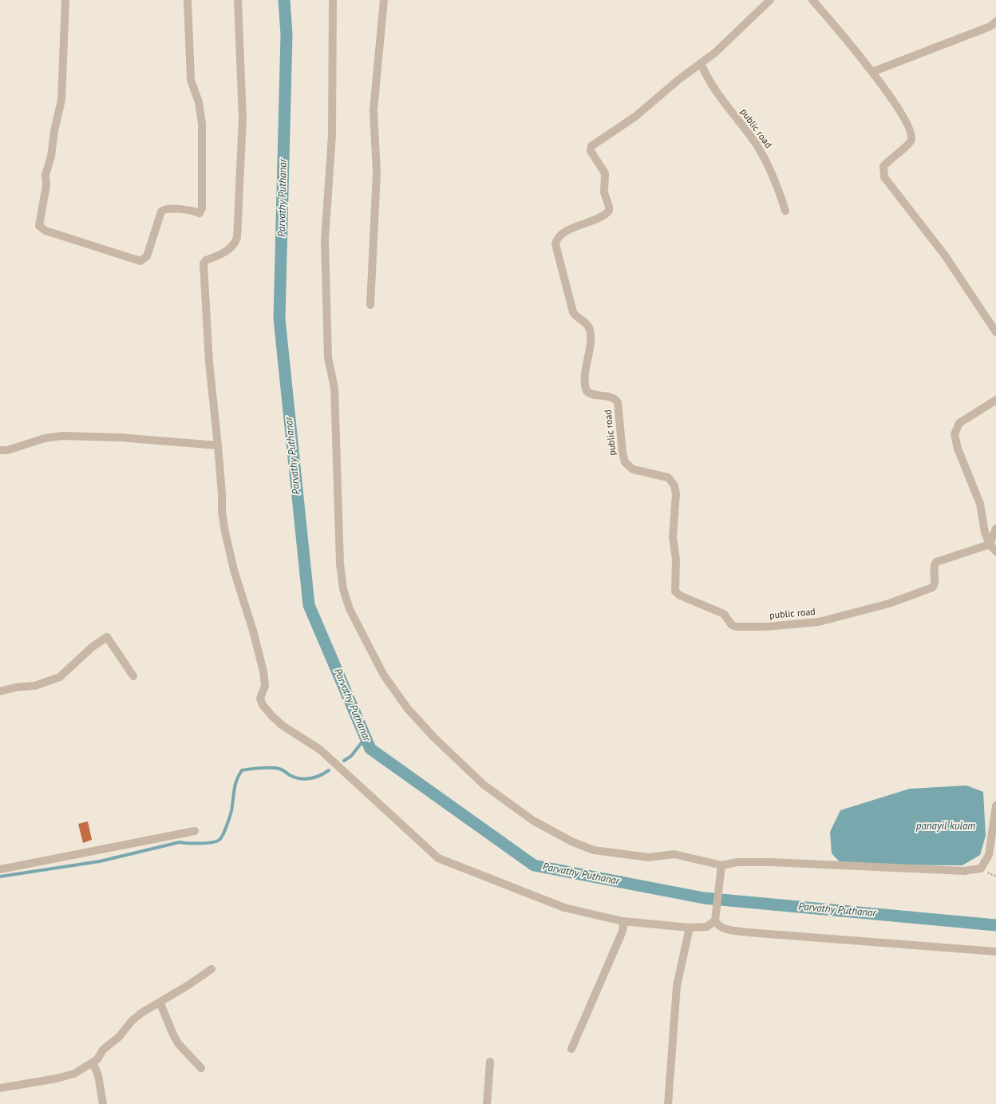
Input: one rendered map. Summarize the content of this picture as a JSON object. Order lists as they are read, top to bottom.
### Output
{
  "streets": {
    "street": ["public road"]
  },
  "water": ["Parvathy Puthanar", "panayil kulam"]
}
